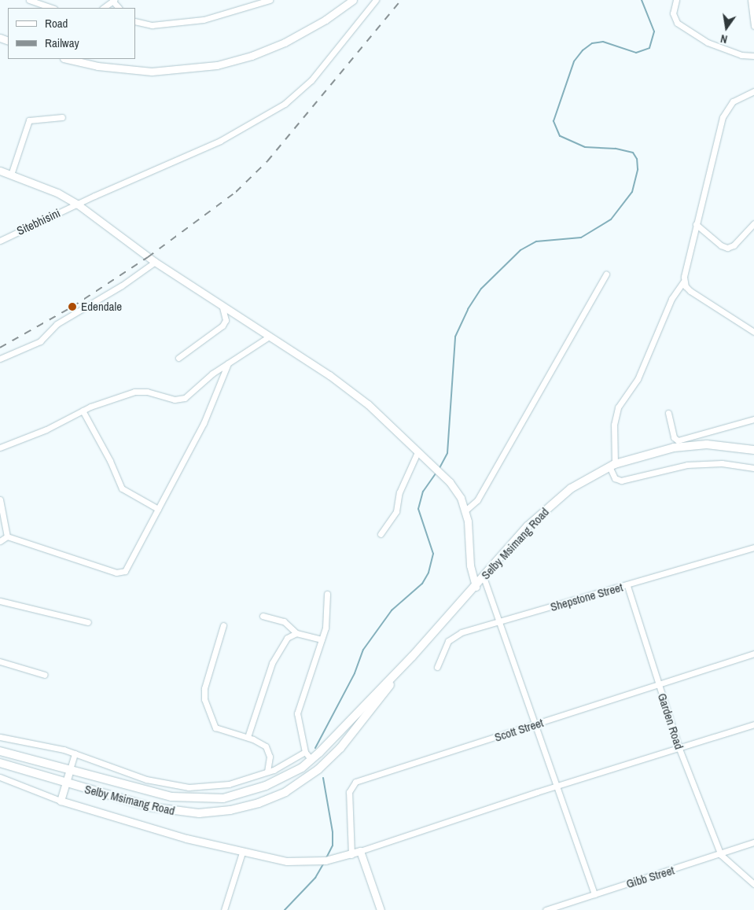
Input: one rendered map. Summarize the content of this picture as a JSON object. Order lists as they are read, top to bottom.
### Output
{
  "streets": {
    "main road": ["Selby Msimang Road"],
    "street": [
      "Sitebhisini",
      "Shepstone Street",
      "Garden Road",
      "Scott Street",
      "Gibb Street"
    ]
  },
  "crossings": [
    ["Shepstone Street", "Garden Road"],
    ["Garden Road", "Scott Street"],
    ["Garden Road", "Gibb Street"]
  ],
  "places": ["Edendale"],
  "legend": ["Road", "Railway"],
  "north": "bottom"
}
